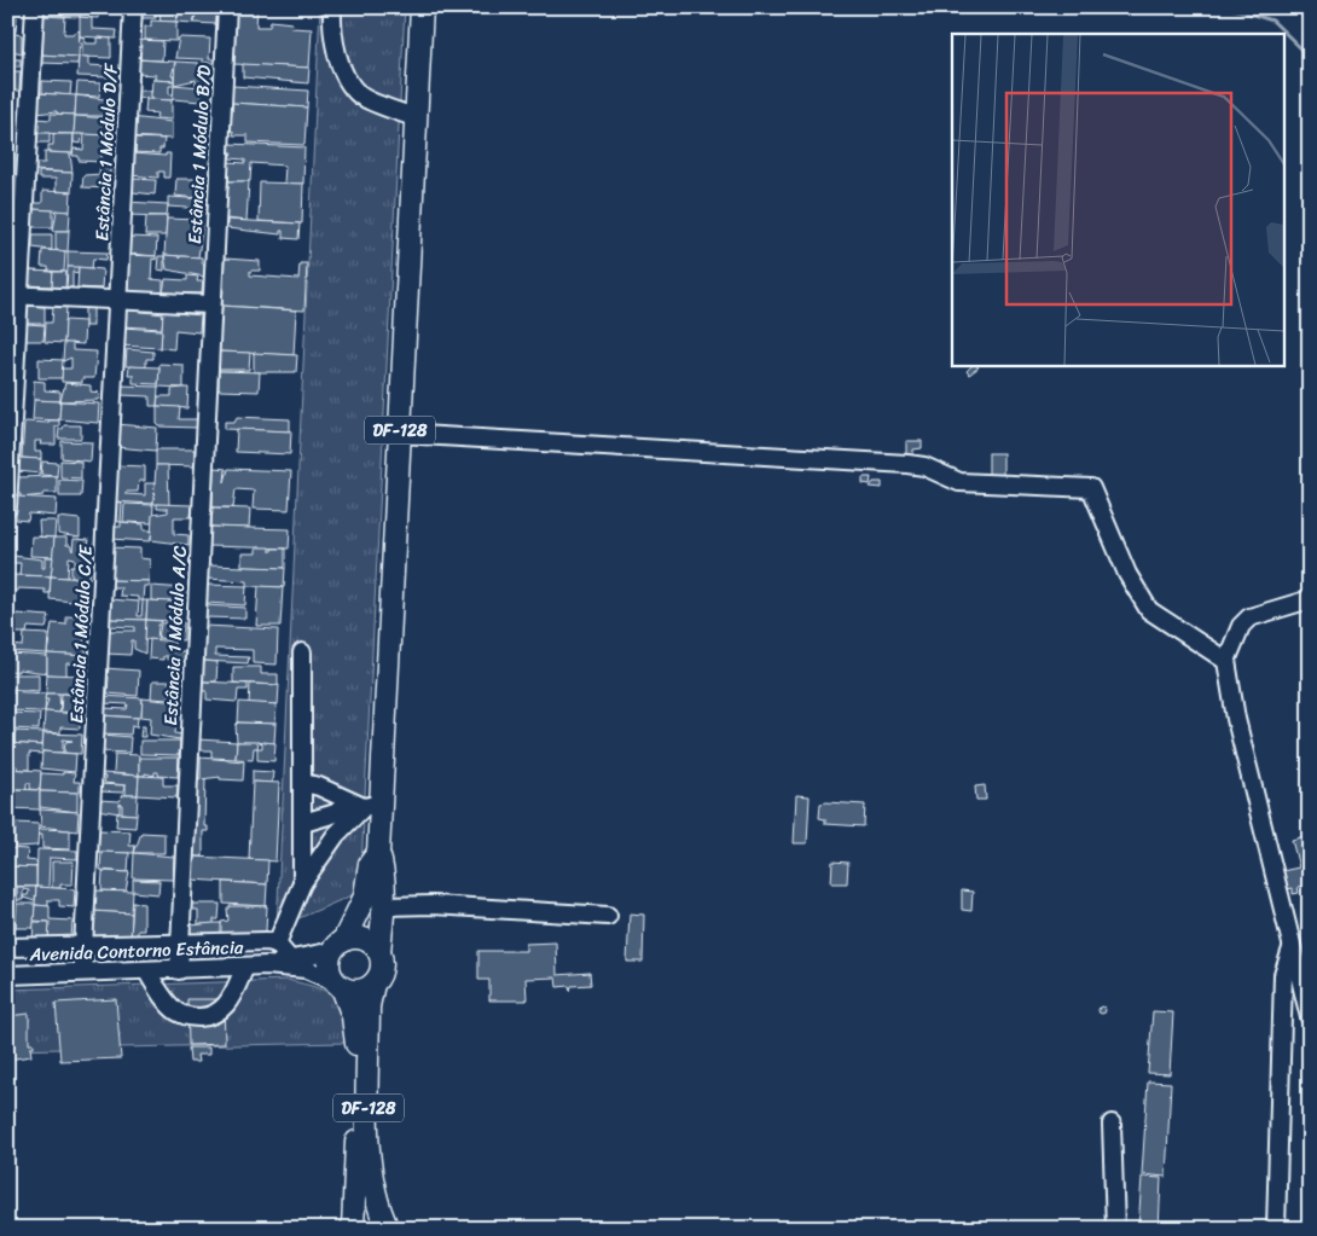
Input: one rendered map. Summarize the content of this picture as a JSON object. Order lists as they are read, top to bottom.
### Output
{
  "streets": {
    "main road": ["DF-128"],
    "street": [
      "Estância 1 Módulo D/F",
      "Estância 1 Módulo B/D",
      "Estância 1 Módulo C/E",
      "Estância 1 Módulo A/C",
      "Avenida Contorno Estância"
    ]
  },
  "crossings": [
    ["Estância 1 Módulo D/F", "Estância 1 Módulo C/E"],
    ["Estância 1 Módulo B/D", "Estância 1 Módulo A/C"],
    ["DF-128", "Avenida Contorno Estância"],
    ["Estância 1 Módulo C/E", "Avenida Contorno Estância"],
    ["Estância 1 Módulo A/C", "Avenida Contorno Estância"]
  ]
}
